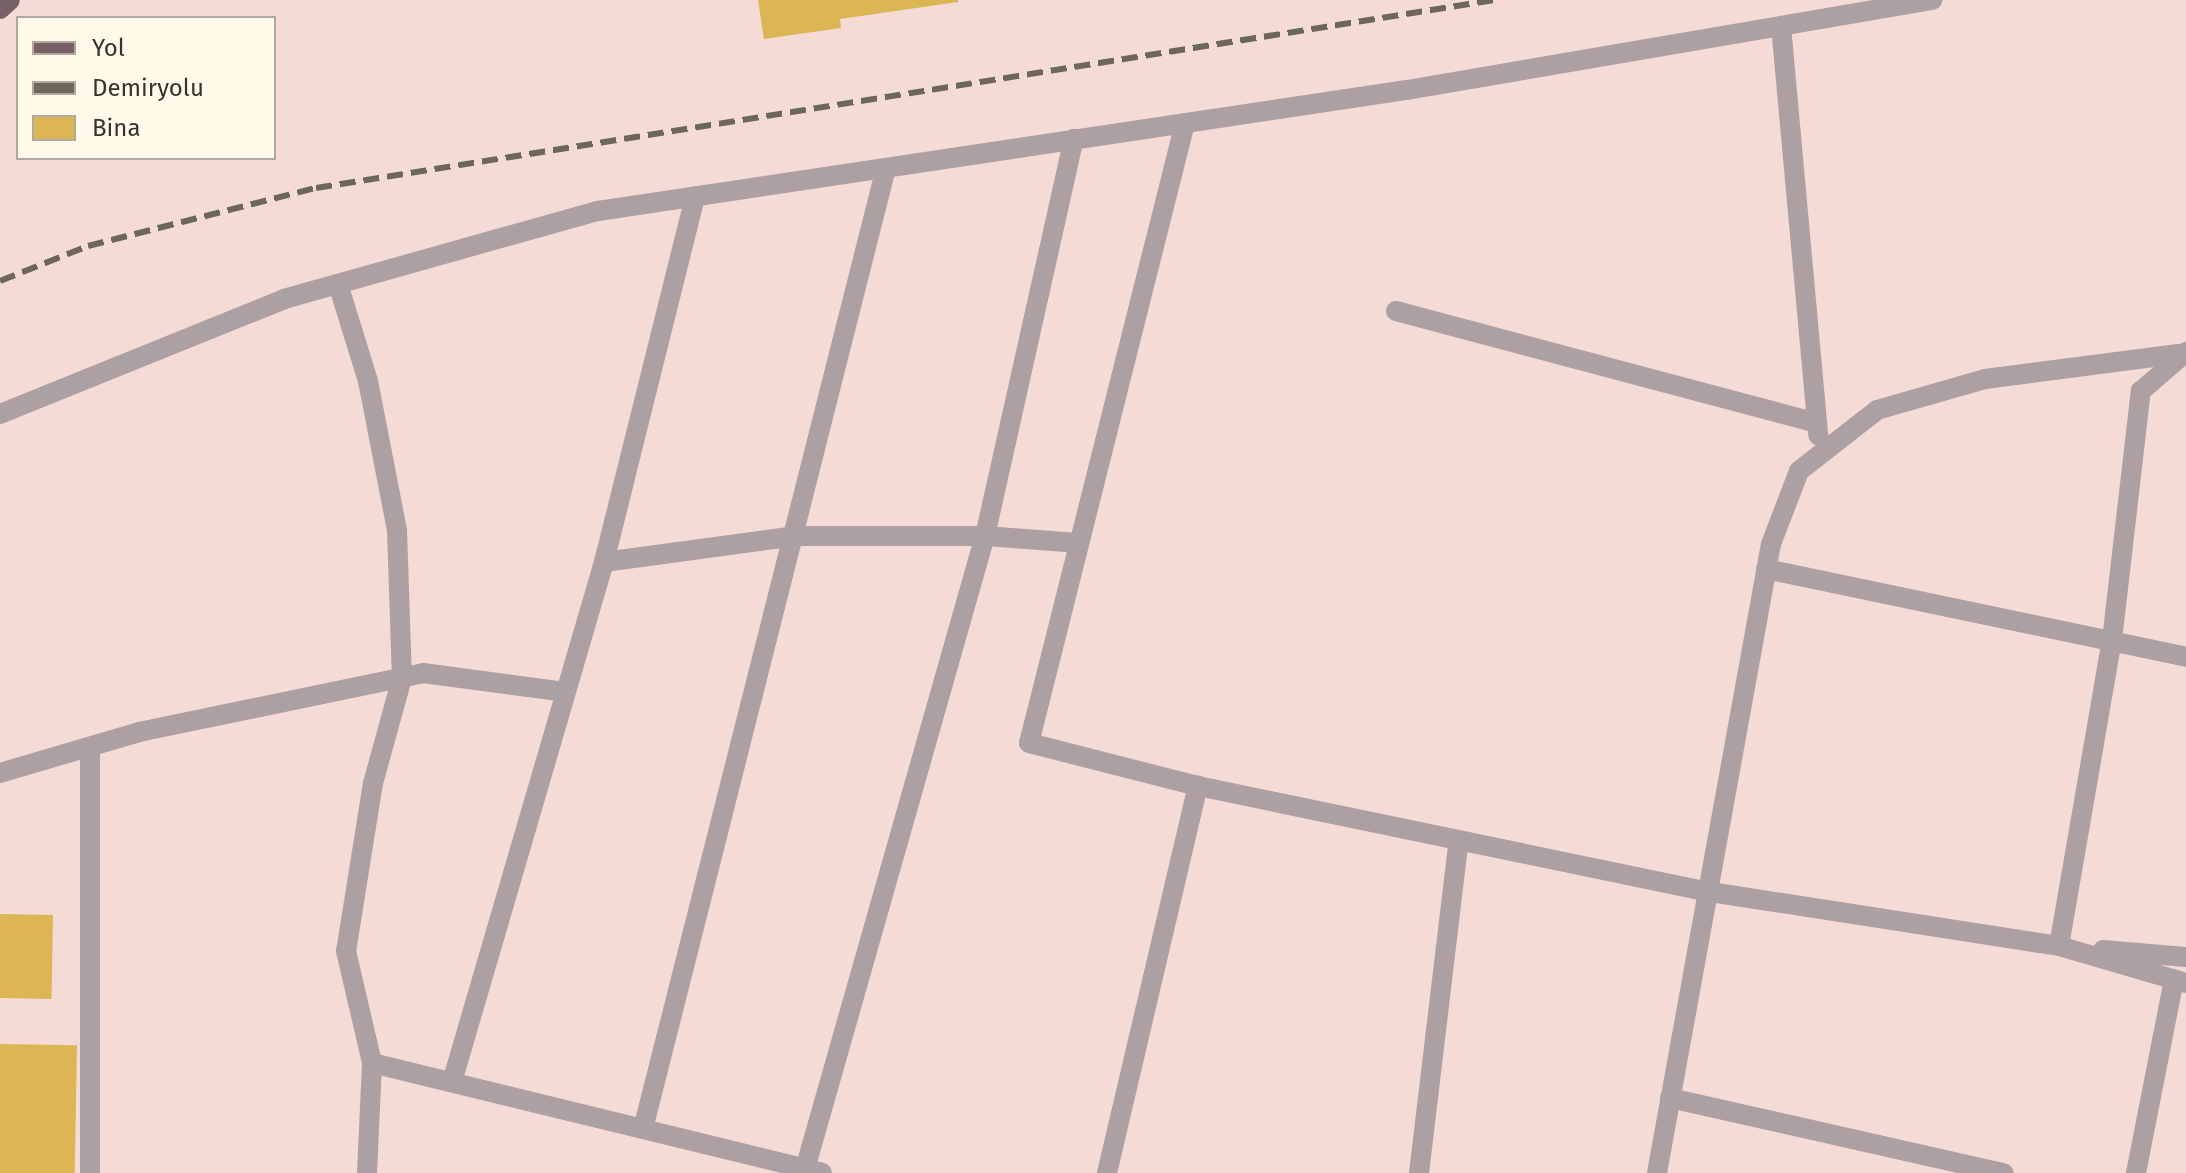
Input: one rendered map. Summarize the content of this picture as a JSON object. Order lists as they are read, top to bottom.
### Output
{
  "legend": ["Yol", "Demiryolu", "Bina"]
}
